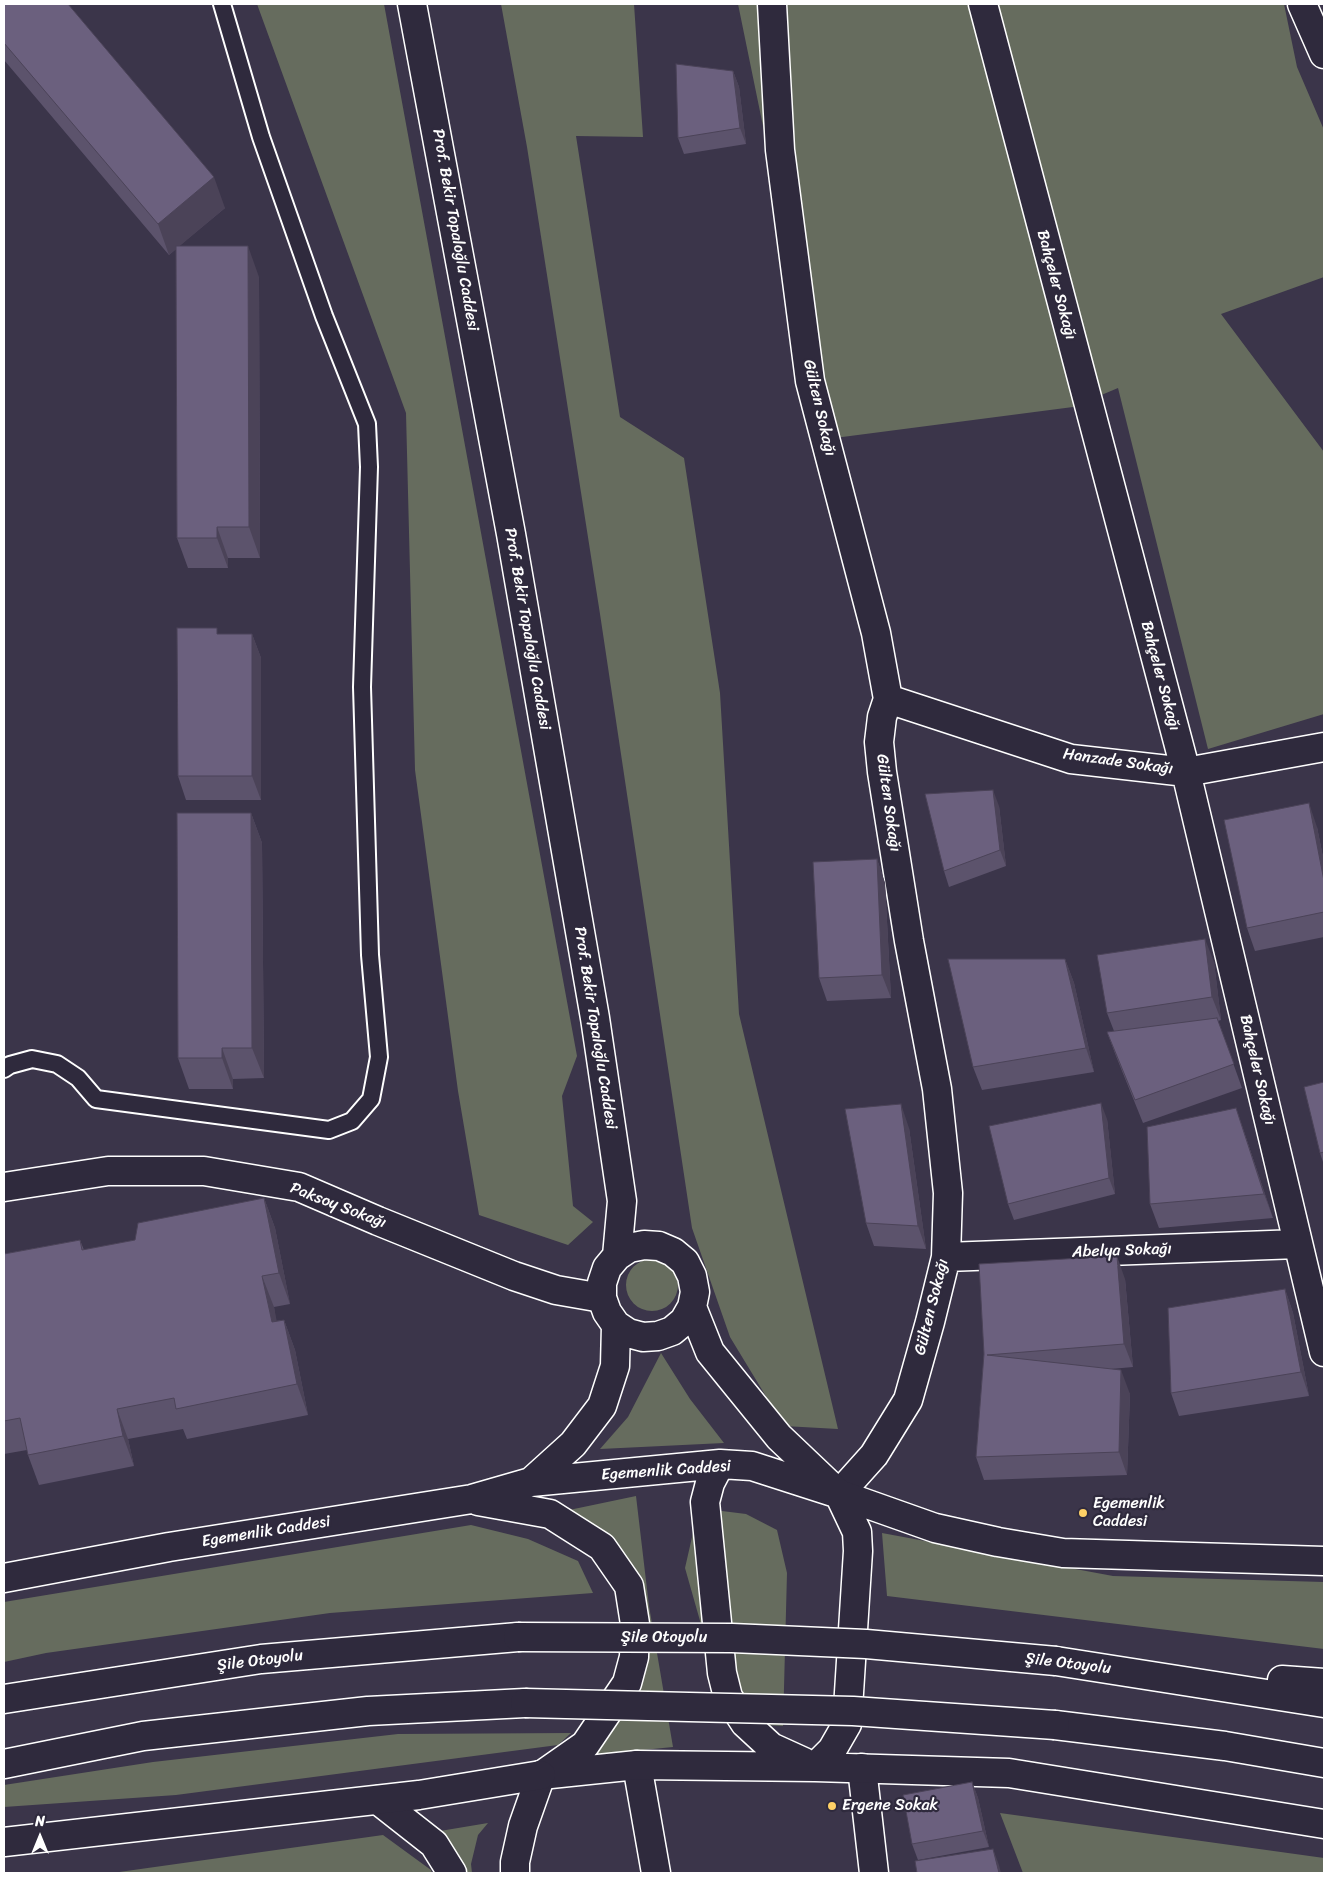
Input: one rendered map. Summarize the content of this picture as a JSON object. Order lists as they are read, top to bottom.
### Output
{
  "streets": {
    "main road": [
      "Prof. Bekir Topaloğlu Caddesi",
      "Bahçeler Sokağı",
      "Gülten Sokağı",
      "Hanzade Sokağı",
      "Paksoy Sokağı",
      "Abelya Sokağı",
      "Egemenlik Caddesi",
      "Şile Otoyolu"
    ]
  },
  "crossings": [
    ["Prof. Bekir Topaloğlu Caddesi", "Paksoy Sokağı"],
    ["Bahçeler Sokağı", "Hanzade Sokağı"],
    ["Bahçeler Sokağı", "Abelya Sokağı"],
    ["Gülten Sokağı", "Hanzade Sokağı"],
    ["Gülten Sokağı", "Abelya Sokağı"],
    ["Gülten Sokağı", "Egemenlik Caddesi"]
  ],
  "places": ["Egemenlik Caddesi", "Ergene Sokak"],
  "north": "top"
}
